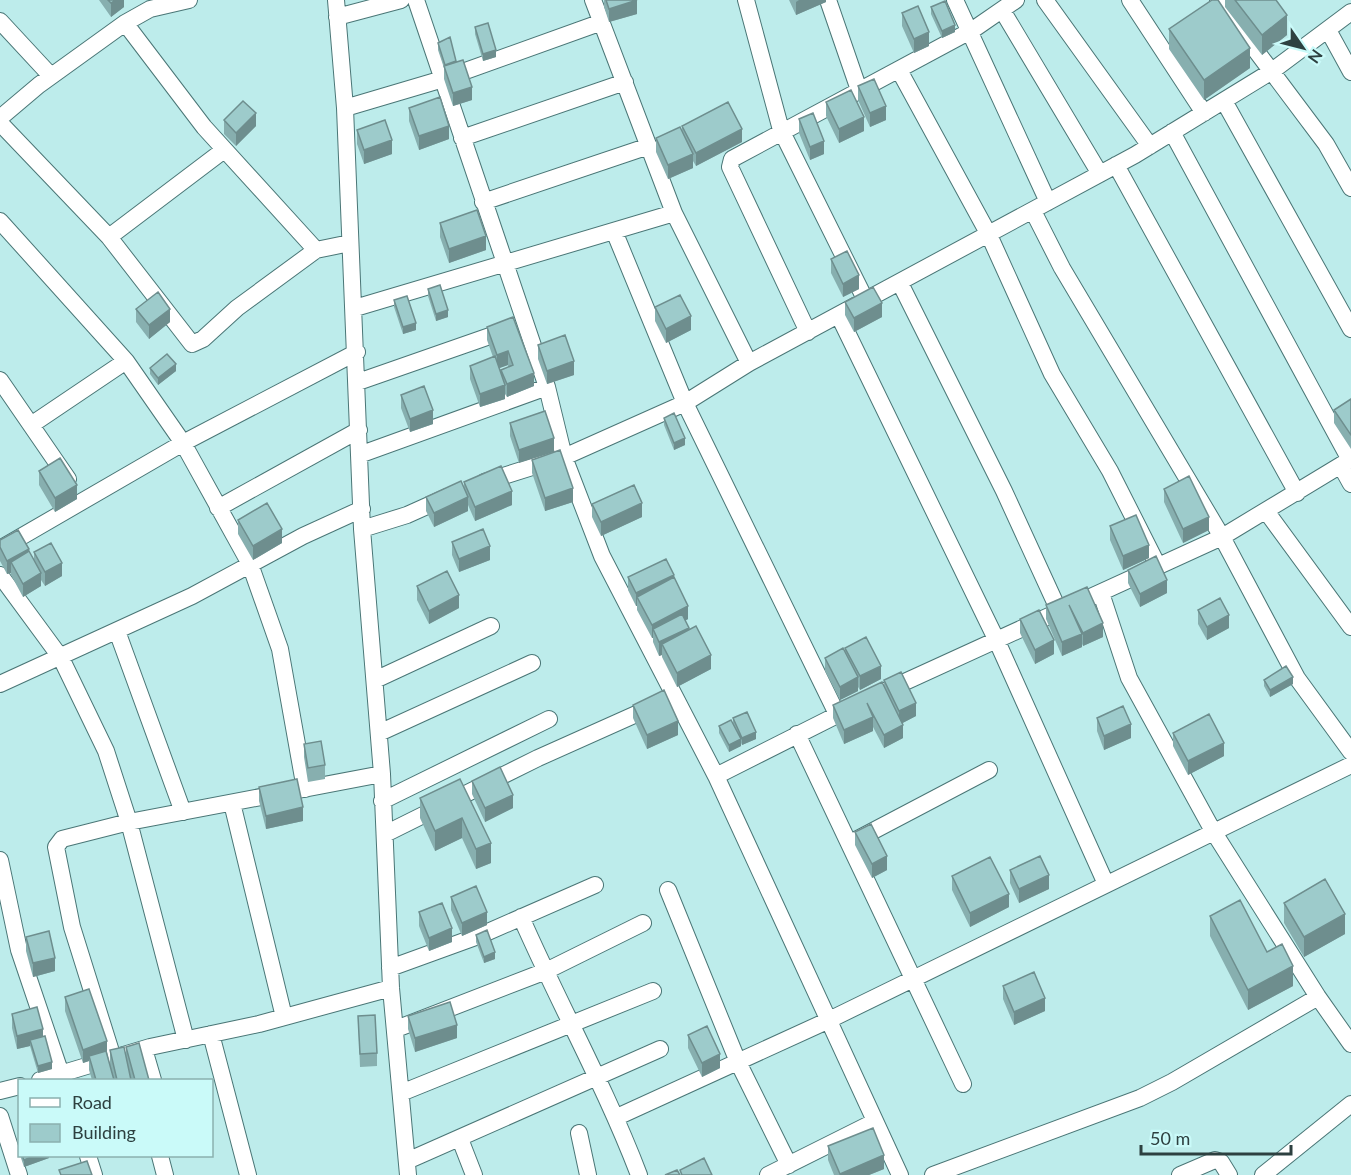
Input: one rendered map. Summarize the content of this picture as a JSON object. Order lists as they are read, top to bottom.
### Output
{
  "legend": ["Road", "Building"],
  "scale_bar": "50 m",
  "north": "bottom right"
}
